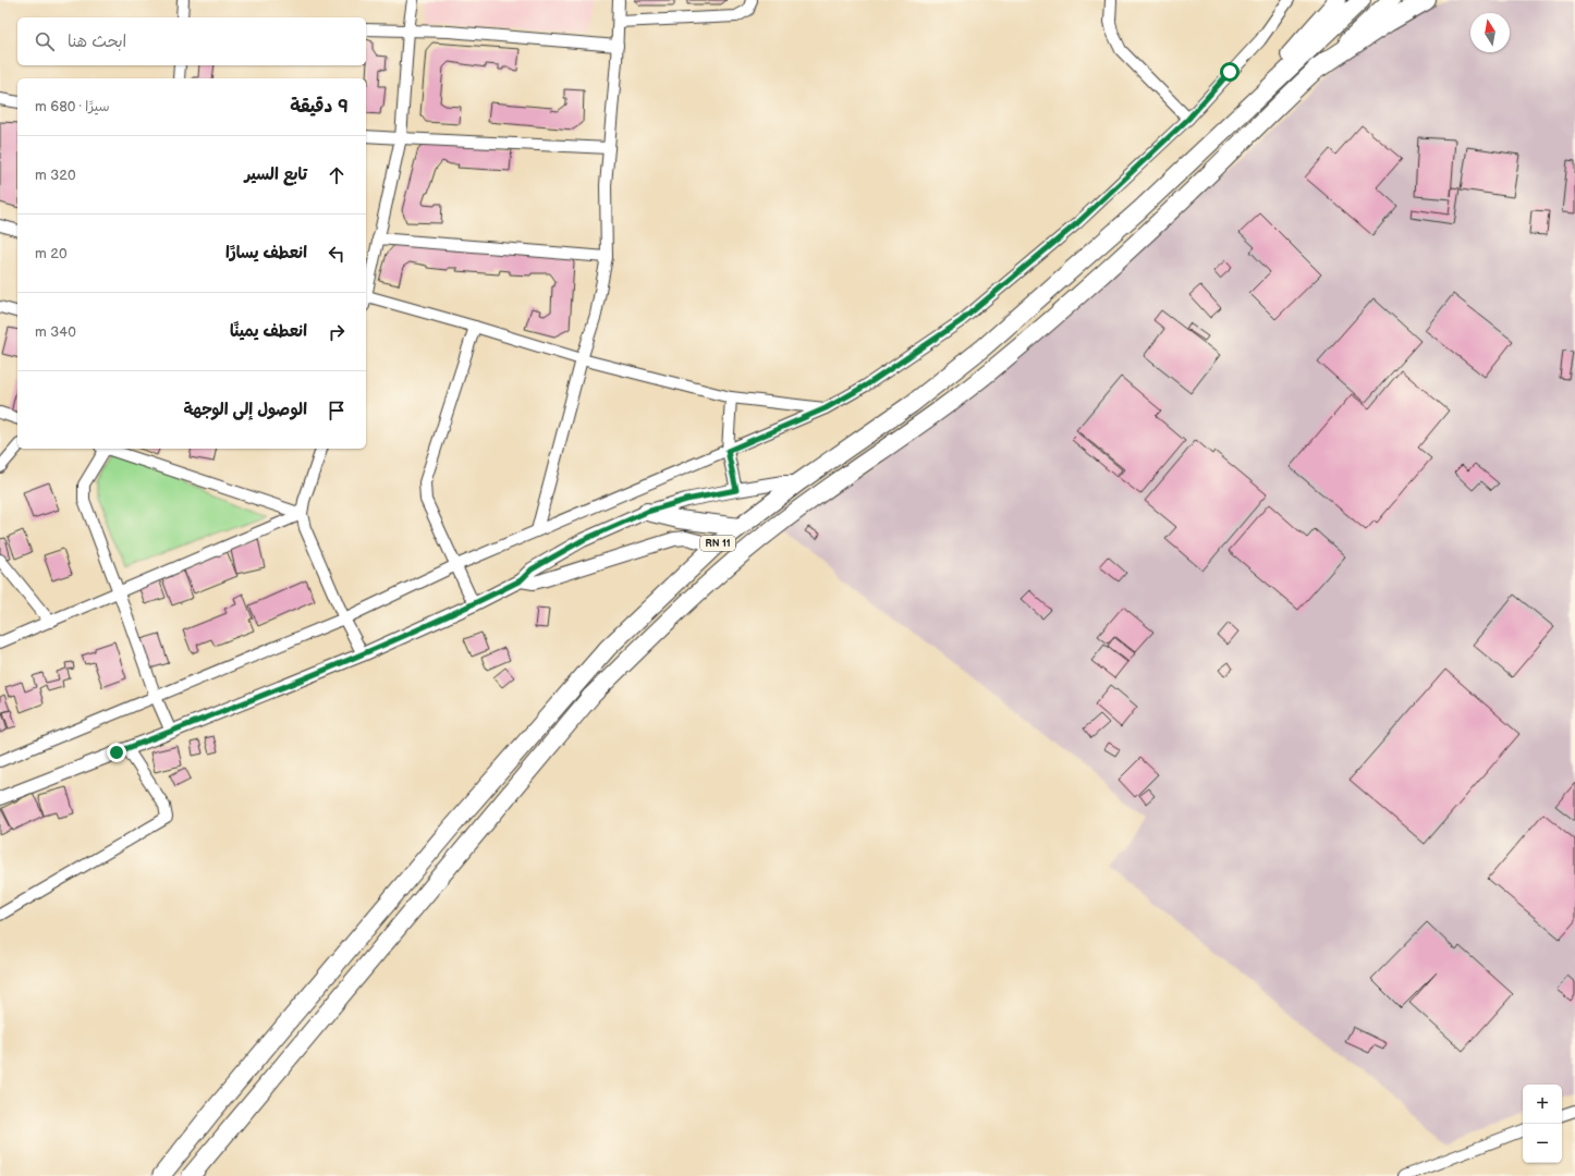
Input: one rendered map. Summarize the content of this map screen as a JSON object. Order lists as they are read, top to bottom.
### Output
{
  "streets": {
    "highway": ["RN 11"]
  },
  "north": "top",
  "page": {
    "search": "ابحث هنا",
    "heading": ["9 دقيقة", "سيرًا · 680 m"],
    "list": [
      ["تابع السير", "320 m"],
      ["انعطف يسارًا", "20 m"],
      ["انعطف يمينًا", "340 m"],
      "الوصول إلى الوجهة"
    ],
    "map_buttons": ["+", "−"]
  }
}
